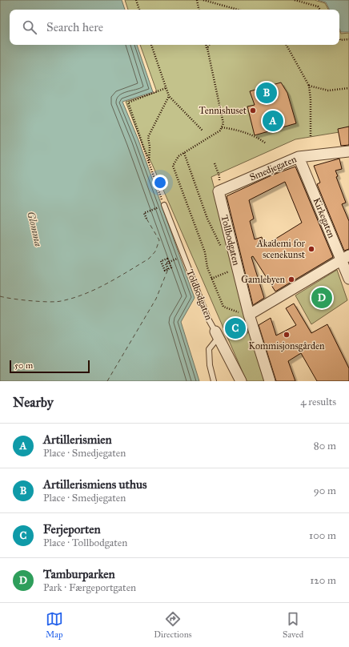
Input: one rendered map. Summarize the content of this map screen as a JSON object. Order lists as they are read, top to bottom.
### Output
{
  "streets": {
    "street": [
      "Smedjegaten",
      "Kirkegaten",
      "Tollbodgaten",
      "Toldbodgaten"
    ]
  },
  "crossings": [
    ["Smedjegaten", "Kirkegaten"],
    ["Smedjegaten", "Tollbodgaten"]
  ],
  "water": ["Glomma"],
  "places": [
    "Tennishuset",
    "Akademi for scenekunst",
    "Gamlebyen",
    "Kommisjonsgården"
  ],
  "scale_bar": "50 m",
  "page": {
    "search": "Search here",
    "pins": [
      "B",
      "A",
      "D",
      "C"
    ],
    "scale": "50 m",
    "heading": ["Nearby", "4 results"],
    "list": [
      {
        "mark": "A",
        "name": "Artillerismien",
        "note": "Place · Smedjegaten",
        "value": "80 m"
      },
      {
        "mark": "B",
        "name": "Artillerismiens uthus",
        "note": "Place · Smedjegaten",
        "value": "90 m"
      },
      {
        "mark": "C",
        "name": "Ferjeporten",
        "note": "Place · Tollbodgaten",
        "value": "100 m"
      },
      {
        "mark": "D",
        "name": "Tamburparken",
        "note": "Park · Færgeportgaten",
        "value": "120 m"
      }
    ],
    "nav": ["Map", "Directions", "Saved"]
  }
}
